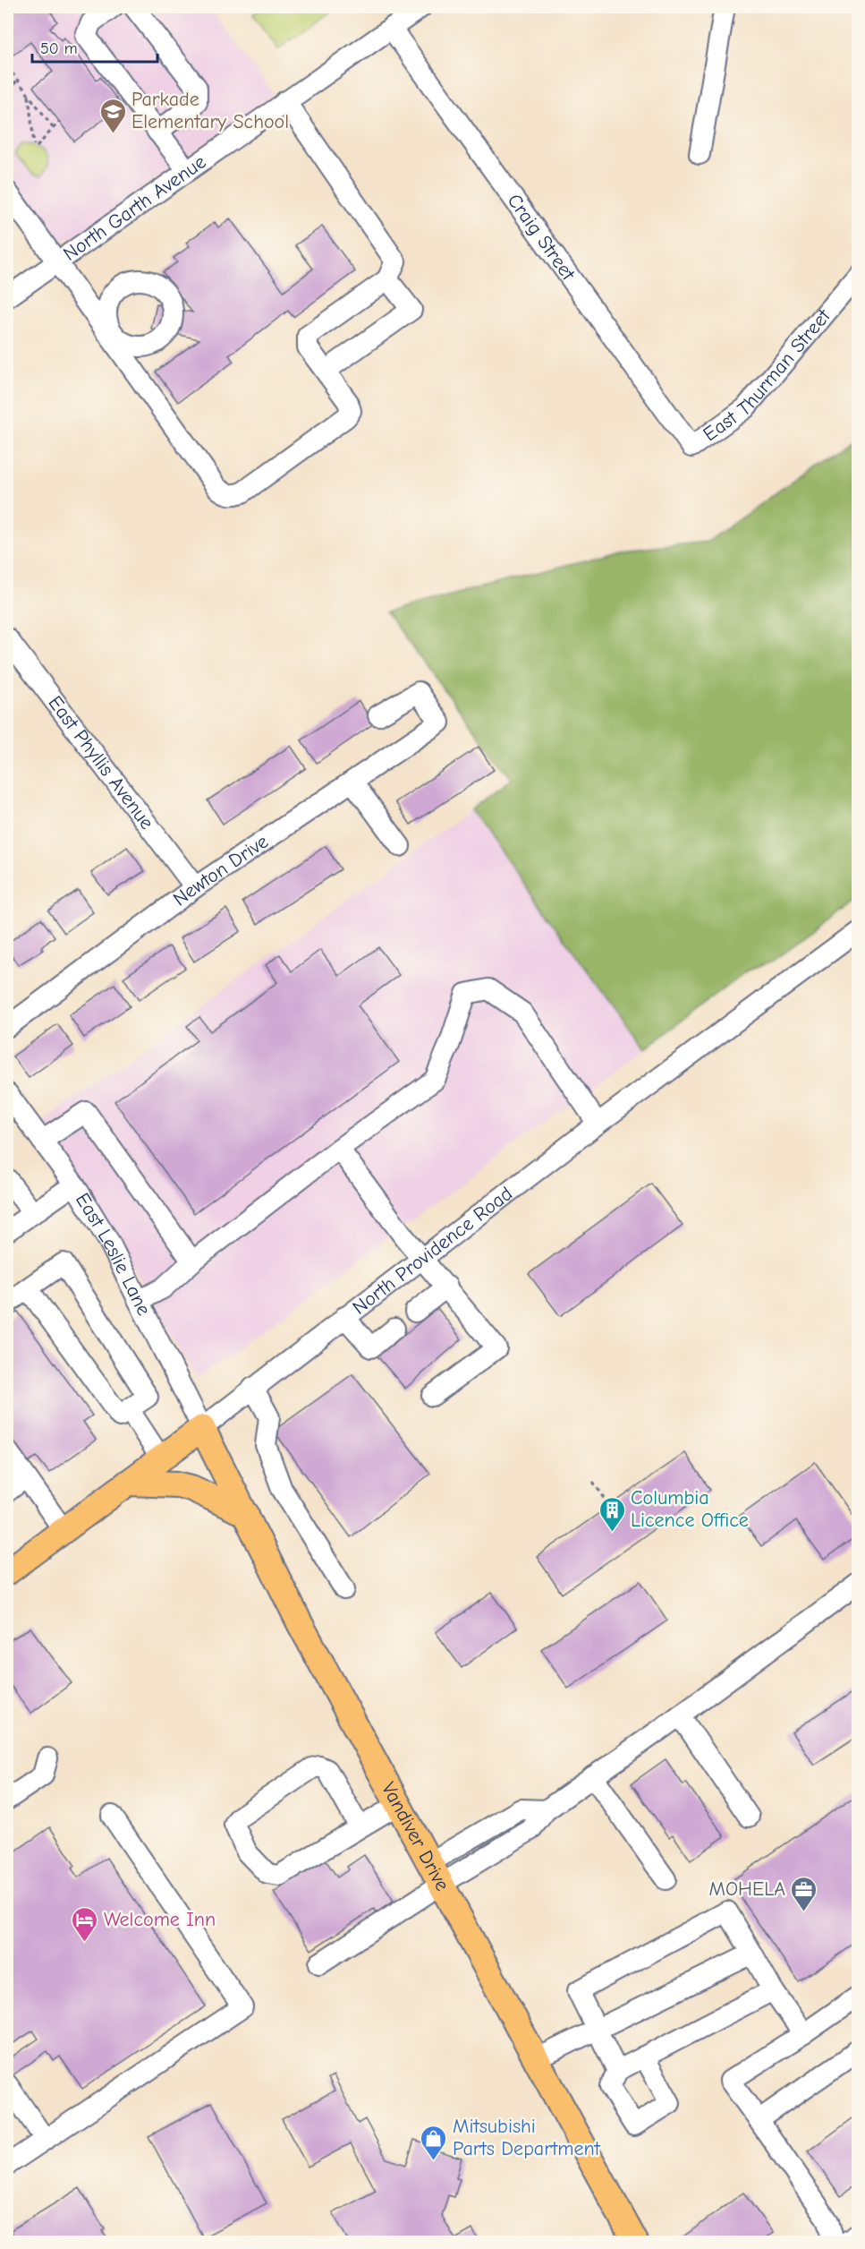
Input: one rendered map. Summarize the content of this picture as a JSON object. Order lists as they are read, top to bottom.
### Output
{
  "streets": {
    "main road": ["North Providence Road", "Vandiver Drive"],
    "street": [
      "North Garth Avenue",
      "Craig Street",
      "East Thurman Street",
      "East Phyllis Avenue",
      "Newton Drive",
      "East Leslie Lane"
    ]
  },
  "crossings": [
    ["North Garth Avenue", "Craig Street"],
    ["Craig Street", "East Thurman Street"],
    ["East Phyllis Avenue", "Newton Drive"],
    ["North Providence Road", "East Leslie Lane"],
    ["North Providence Road", "Vandiver Drive"],
    ["East Leslie Lane", "Vandiver Drive"]
  ],
  "places": {
    "school or university": ["Parkade Elementary School"],
    "building": ["Columbia Licence Office"],
    "office": ["MOHELA"],
    "hotel": ["Welcome Inn"],
    "shop": ["Mitsubishi Parts Department"]
  },
  "scale_bar": "50 m"
}
